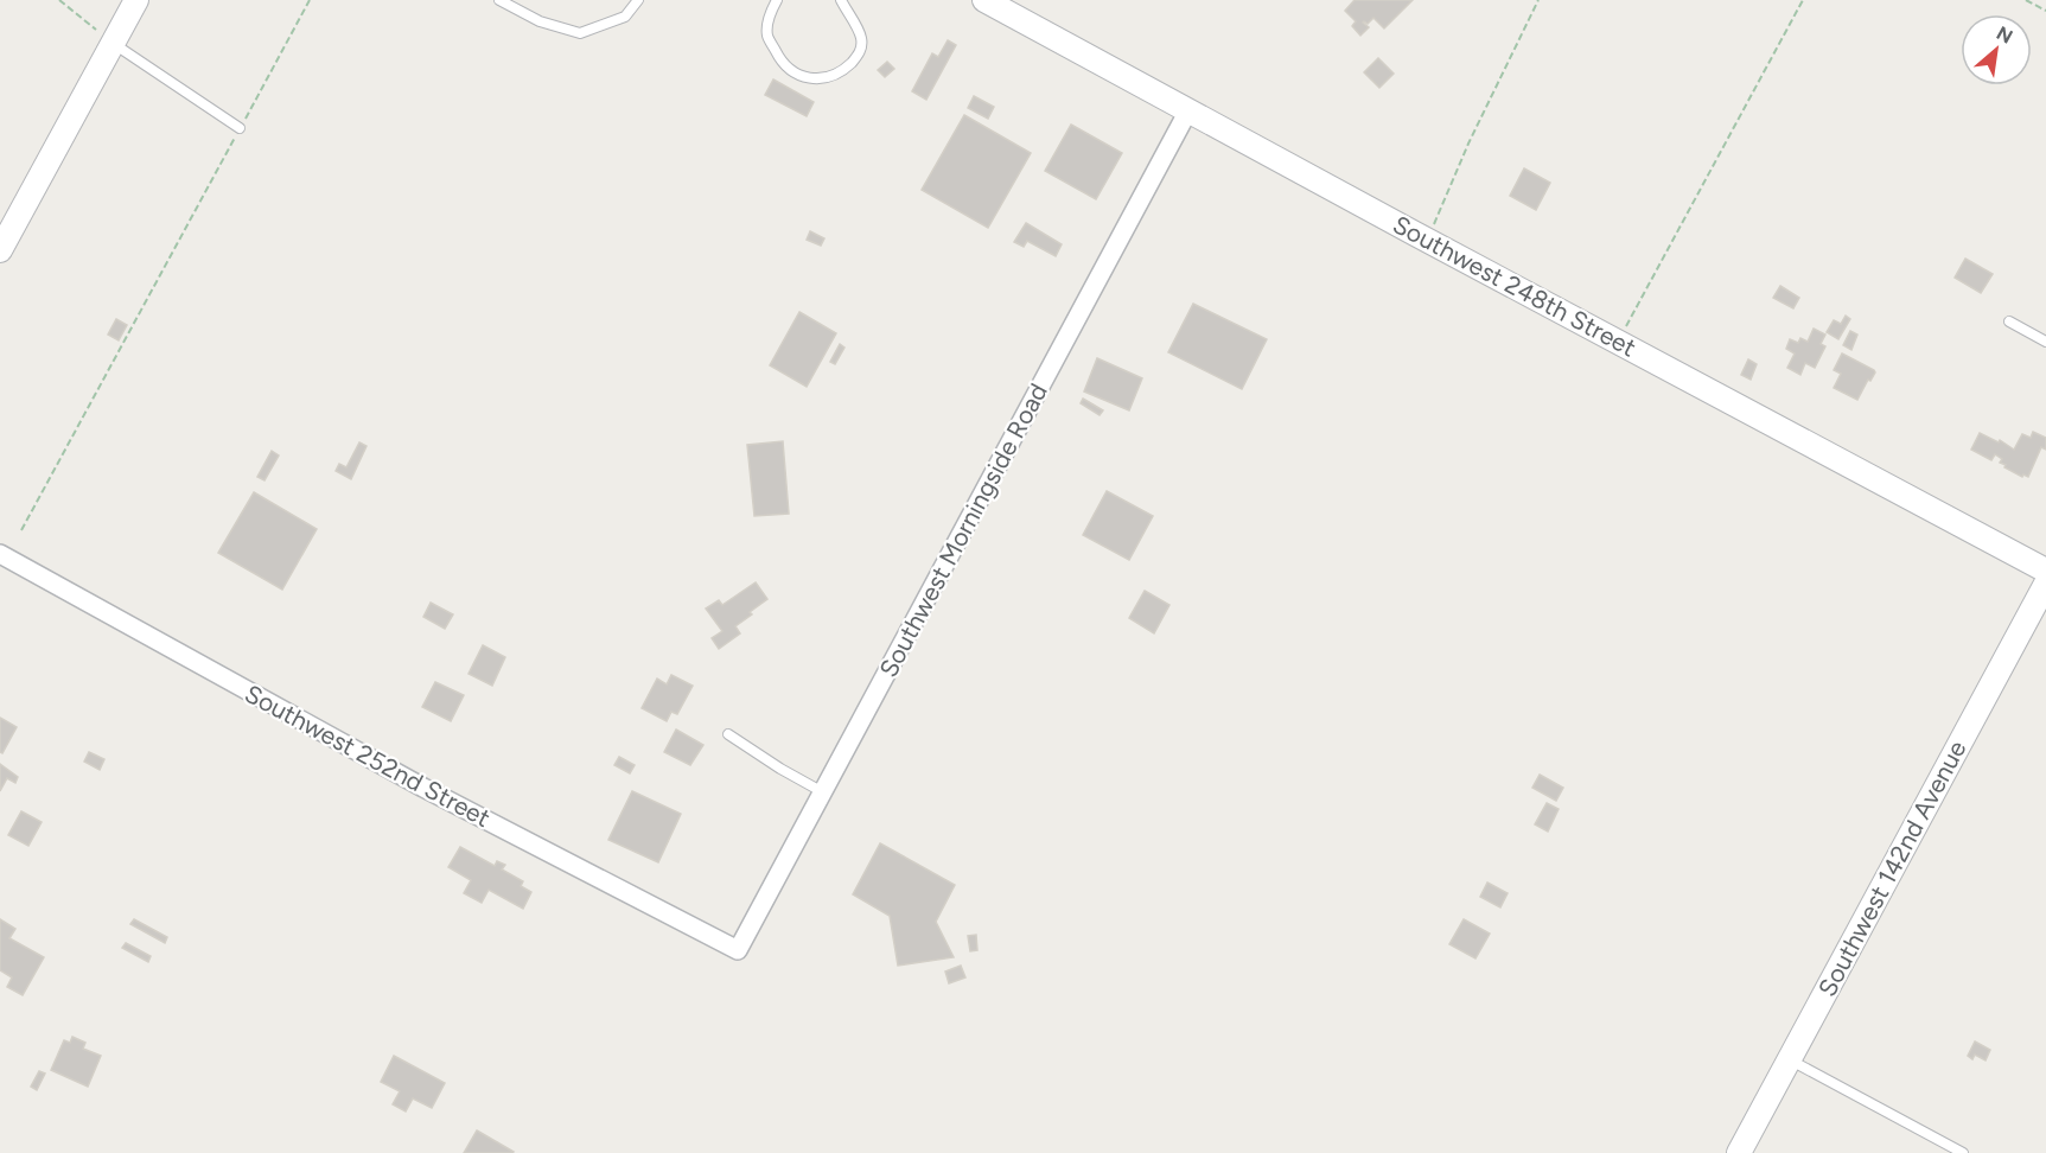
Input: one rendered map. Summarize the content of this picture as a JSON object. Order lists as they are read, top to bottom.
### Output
{
  "streets": {
    "street": [
      "Southwest 248th Street",
      "Southwest Morningside Road",
      "Southwest 252nd Street",
      "Southwest 142nd Avenue"
    ]
  },
  "crossings": [
    ["Southwest 248th Street", "Southwest Morningside Road"],
    ["Southwest Morningside Road", "Southwest 252nd Street"]
  ],
  "north": "top right"
}
